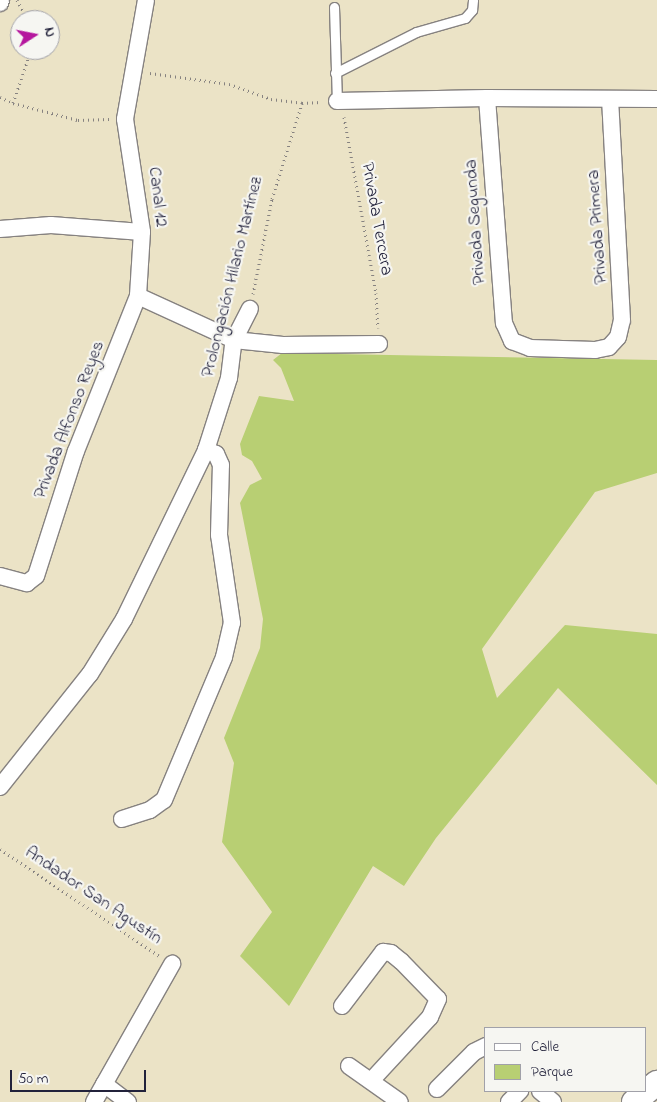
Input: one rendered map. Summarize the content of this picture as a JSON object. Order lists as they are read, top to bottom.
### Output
{
  "streets": {
    "street": [
      "Canal 12",
      "Privada Segunda",
      "Privada Primera",
      "Prolongación Hilario Martínez",
      "Privada Alfonso Reyes"
    ],
    "path": ["Privada Tercera", "Andador San Agustín"]
  },
  "crossings": [
    ["Canal 12", "Privada Alfonso Reyes"],
    ["Privada Segunda", "Privada Primera"]
  ],
  "legend": ["Calle", "Parque"],
  "scale_bar": "50 m",
  "north": "right"
}
